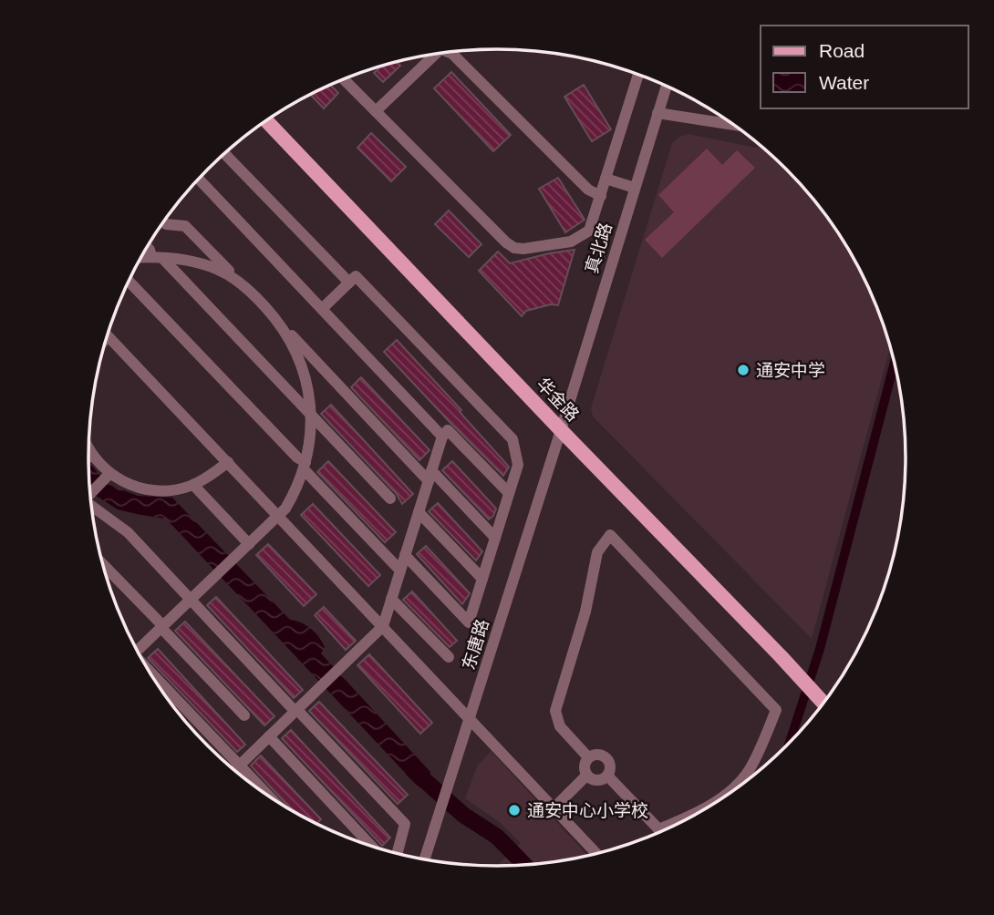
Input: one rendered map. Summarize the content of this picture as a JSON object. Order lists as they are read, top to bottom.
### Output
{
  "streets": {
    "main road": ["华金路"],
    "street": ["真北路", "东唐路"]
  },
  "crossings": [
    ["真北路", "华金路"],
    ["真北路", "东唐路"],
    ["华金路", "东唐路"]
  ],
  "places": ["通安中学", "通安中心小学校"],
  "legend": ["Road", "Water"]
}
